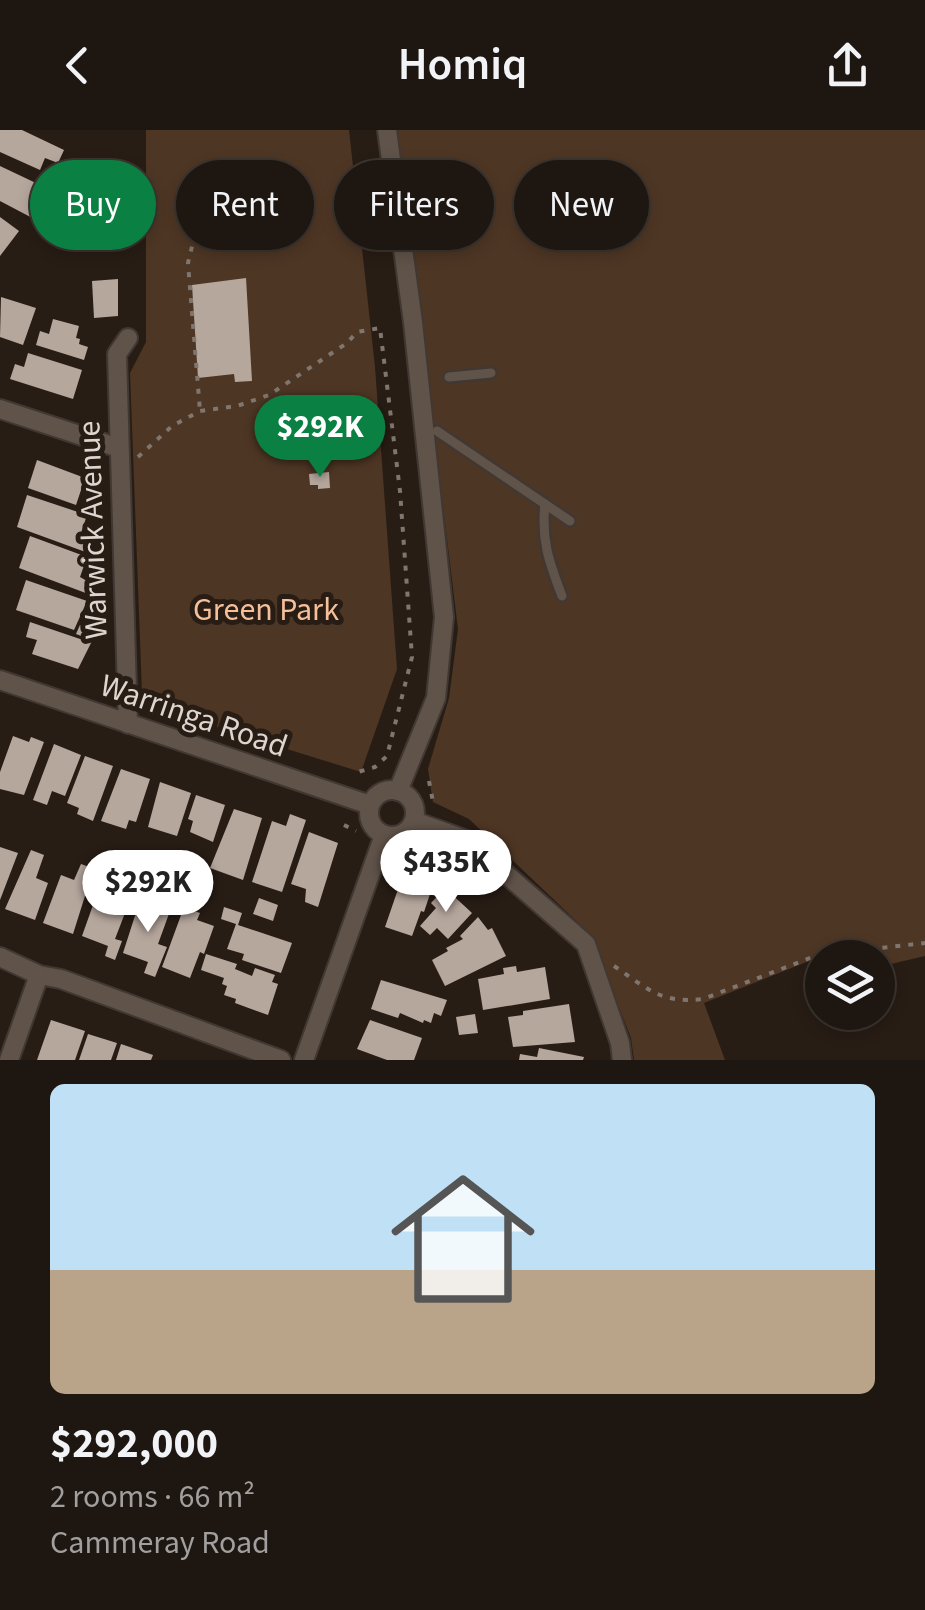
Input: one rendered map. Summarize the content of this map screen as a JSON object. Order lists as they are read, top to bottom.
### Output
{
  "streets": {
    "street": ["Warwick Avenue", "Warringa Road"]
  },
  "crossings": [
    ["Warwick Avenue", "Warringa Road"]
  ],
  "parks": ["Green Park"],
  "page": {
    "header": "Homiq",
    "chip": [
      "Buy",
      "Rent",
      "Filters",
      "New"
    ],
    "price": ["$292K", "$435K", "$292K"],
    "list": [
      {
        "name": "$292,000",
        "note": "2 rooms · 66 m² · Cammeray Road"
      }
    ]
  }
}
